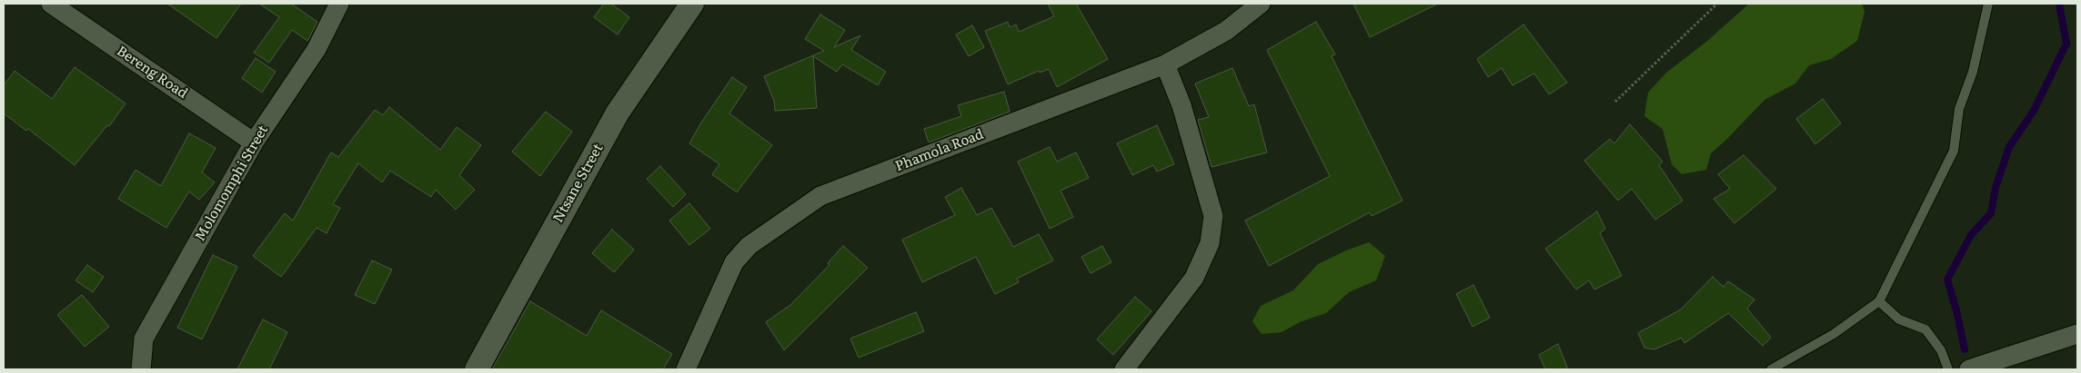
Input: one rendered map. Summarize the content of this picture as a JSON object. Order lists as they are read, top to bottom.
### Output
{
  "streets": {
    "street": [
      "Bereng Road",
      "Phamola Road",
      "Molomomphi Street",
      "Ntsane Street"
    ]
  },
  "crossings": [
    ["Bereng Road", "Molomomphi Street"]
  ]
}
